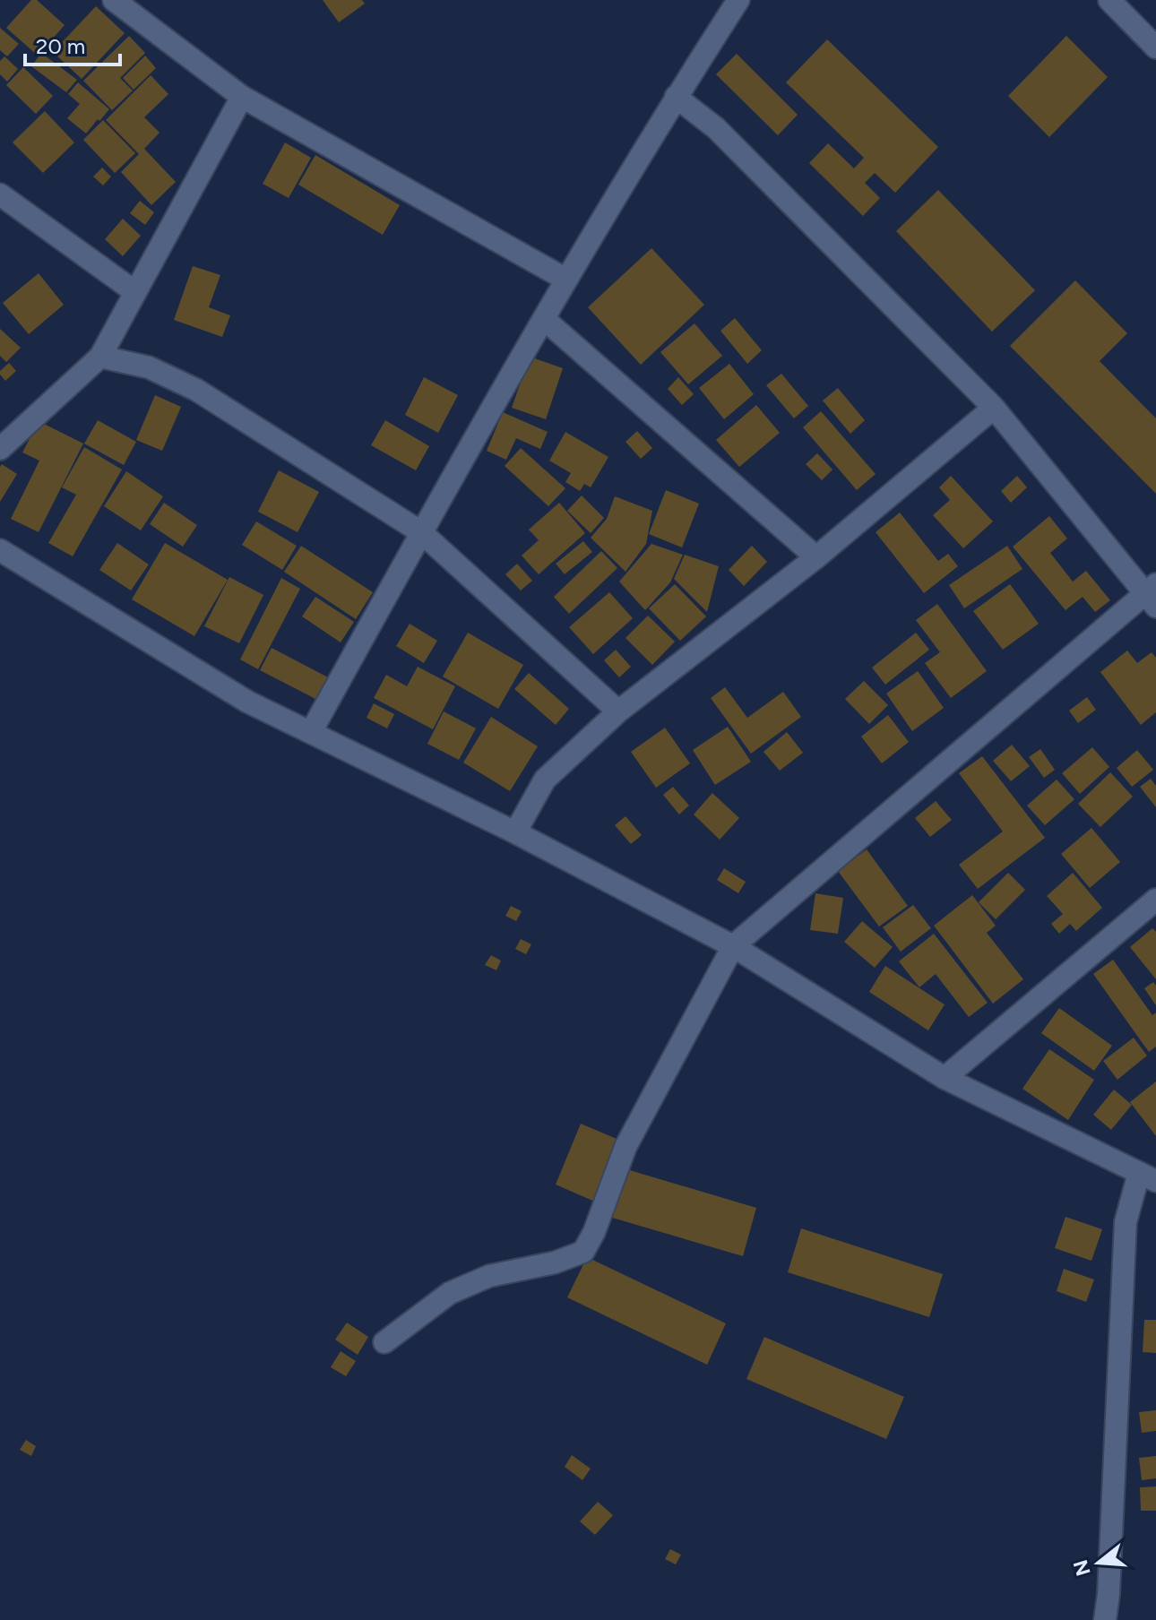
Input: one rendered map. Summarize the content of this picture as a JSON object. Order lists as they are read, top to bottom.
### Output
{
  "scale_bar": "20 m",
  "north": "left"
}
